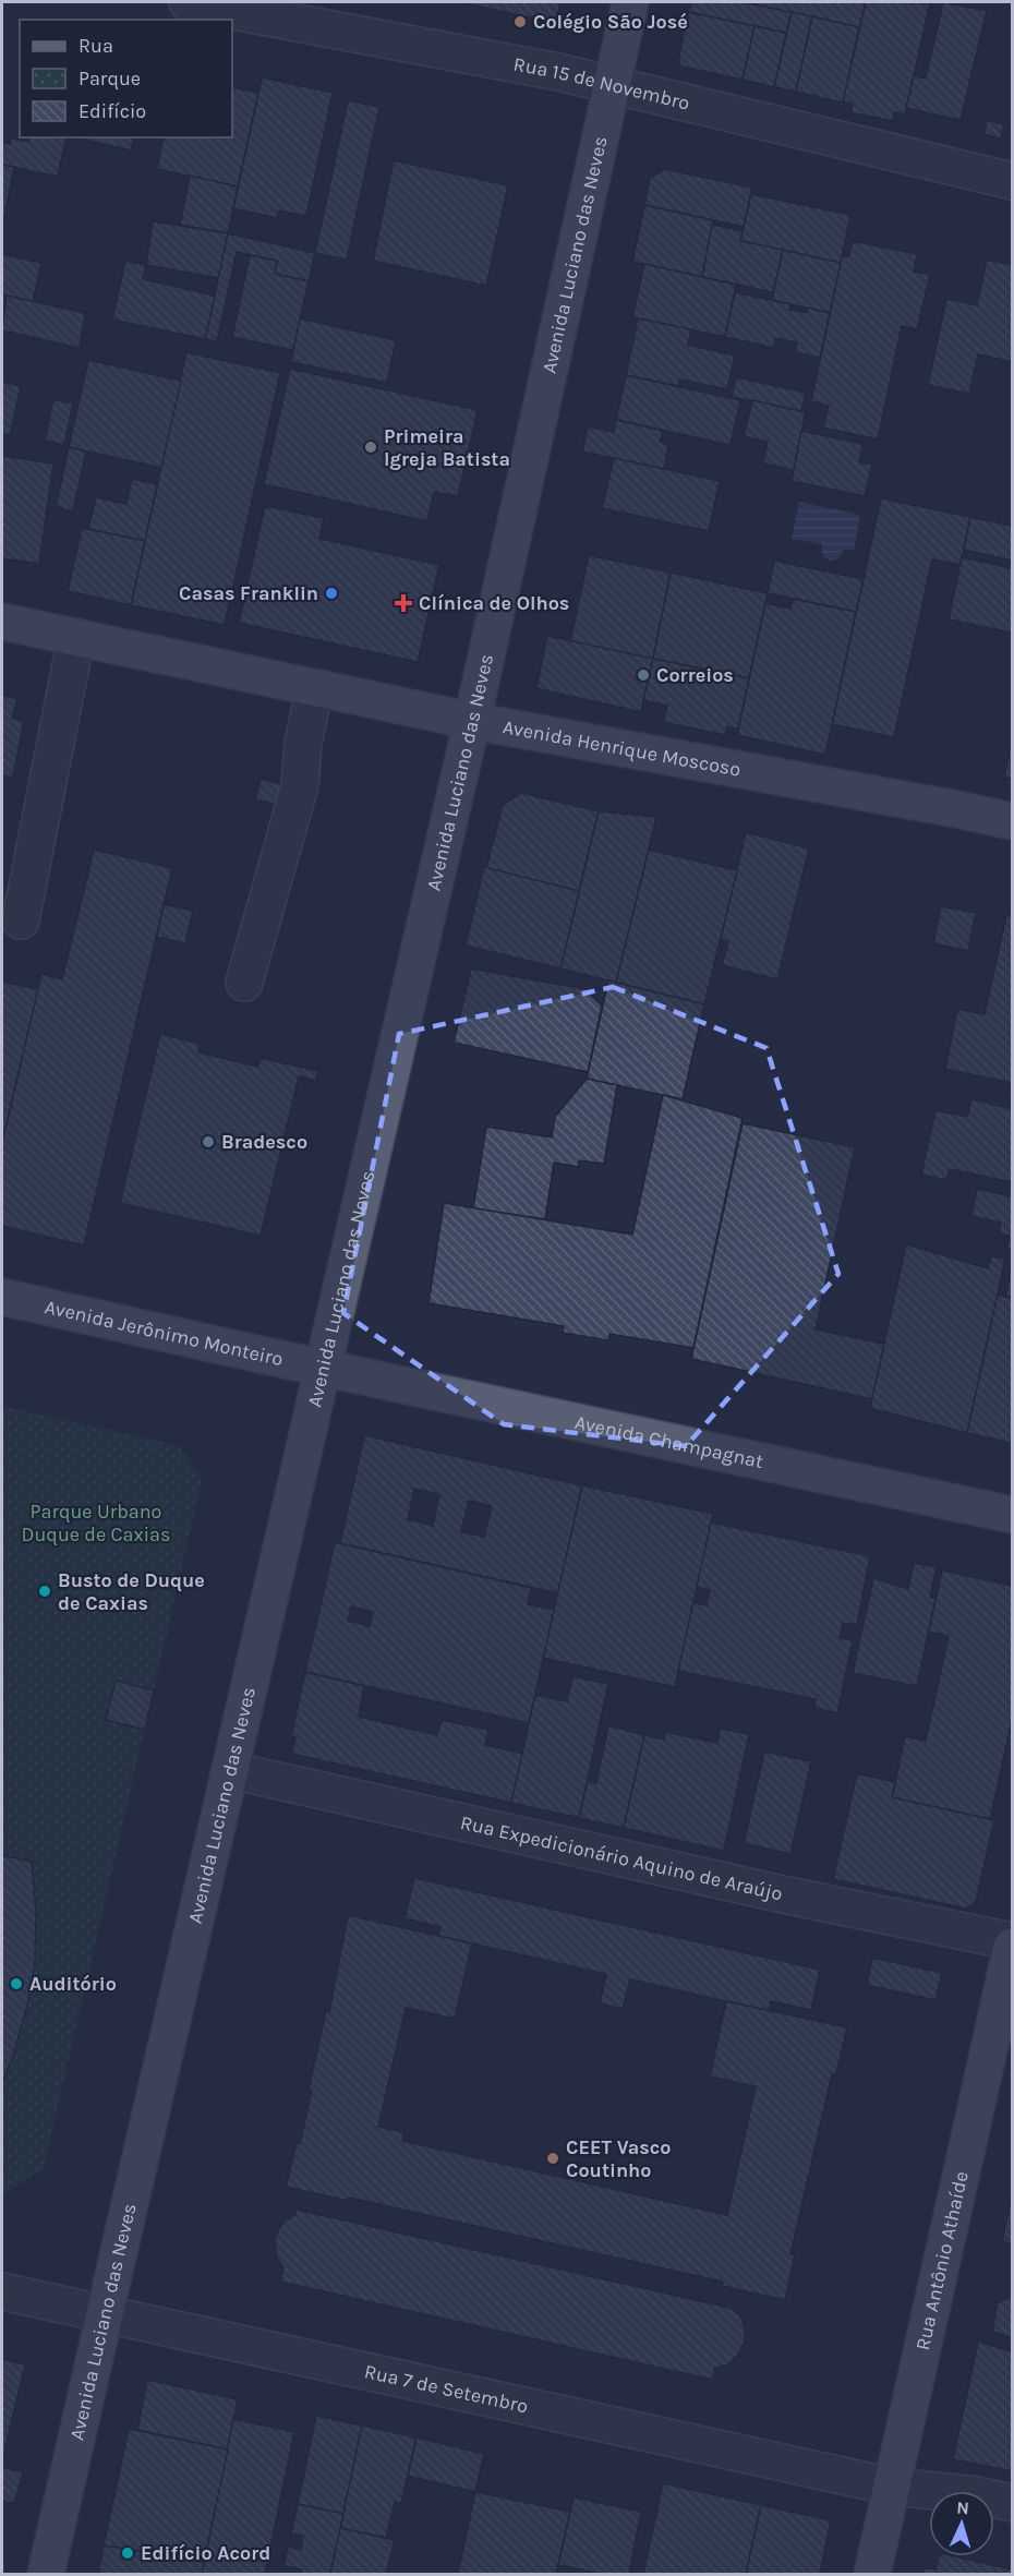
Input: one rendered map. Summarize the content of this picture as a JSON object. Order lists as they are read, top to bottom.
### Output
{
  "streets": {
    "main road": [
      "Avenida Luciano das Neves",
      "Avenida Henrique Moscoso",
      "Avenida Jerônimo Monteiro",
      "Avenida Champagnat",
      "Rua Antônio Athaíde"
    ],
    "street": ["Rua 15 de Novembro", "Rua Expedicionário Aquino de Araújo", "Rua 7 de Setembro"]
  },
  "crossings": [
    ["Rua 15 de Novembro", "Avenida Luciano das Neves"],
    ["Avenida Luciano das Neves", "Avenida Henrique Moscoso"],
    ["Avenida Luciano das Neves", "Avenida Jerônimo Monteiro"],
    ["Avenida Luciano das Neves", "Avenida Champagnat"],
    ["Avenida Luciano das Neves", "Rua Expedicionário Aquino de Araújo"],
    ["Avenida Luciano das Neves", "Rua 7 de Setembro"],
    ["Avenida Jerônimo Monteiro", "Avenida Champagnat"],
    ["Rua Antônio Athaíde", "Rua 7 de Setembro"]
  ],
  "parks": ["Parque Urbano Duque de Caxias"],
  "places": {
    "other": [
      "Colégio São José",
      "Primeira Igreja Batista",
      "Casas Franklin",
      "Correios",
      "Bradesco",
      "Busto de Duque de Caxias",
      "Auditório",
      "CEET Vasco Coutinho",
      "Edifício Acord"
    ],
    "health": ["Clínica de Olhos"]
  },
  "legend": ["Rua", "Parque", "Edifício"],
  "north": "top"
}
